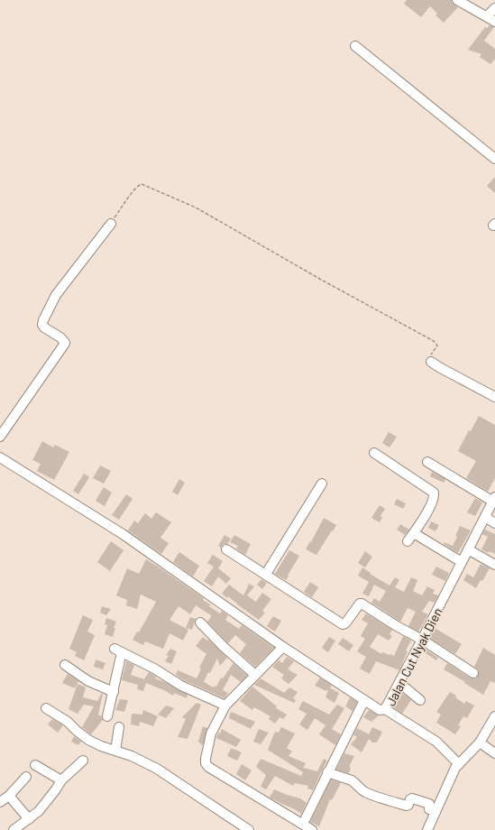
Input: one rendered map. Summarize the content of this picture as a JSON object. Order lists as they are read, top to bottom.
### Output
{
  "streets": {
    "street": ["Jalan Cut Nyak Dien"]
  }
}
